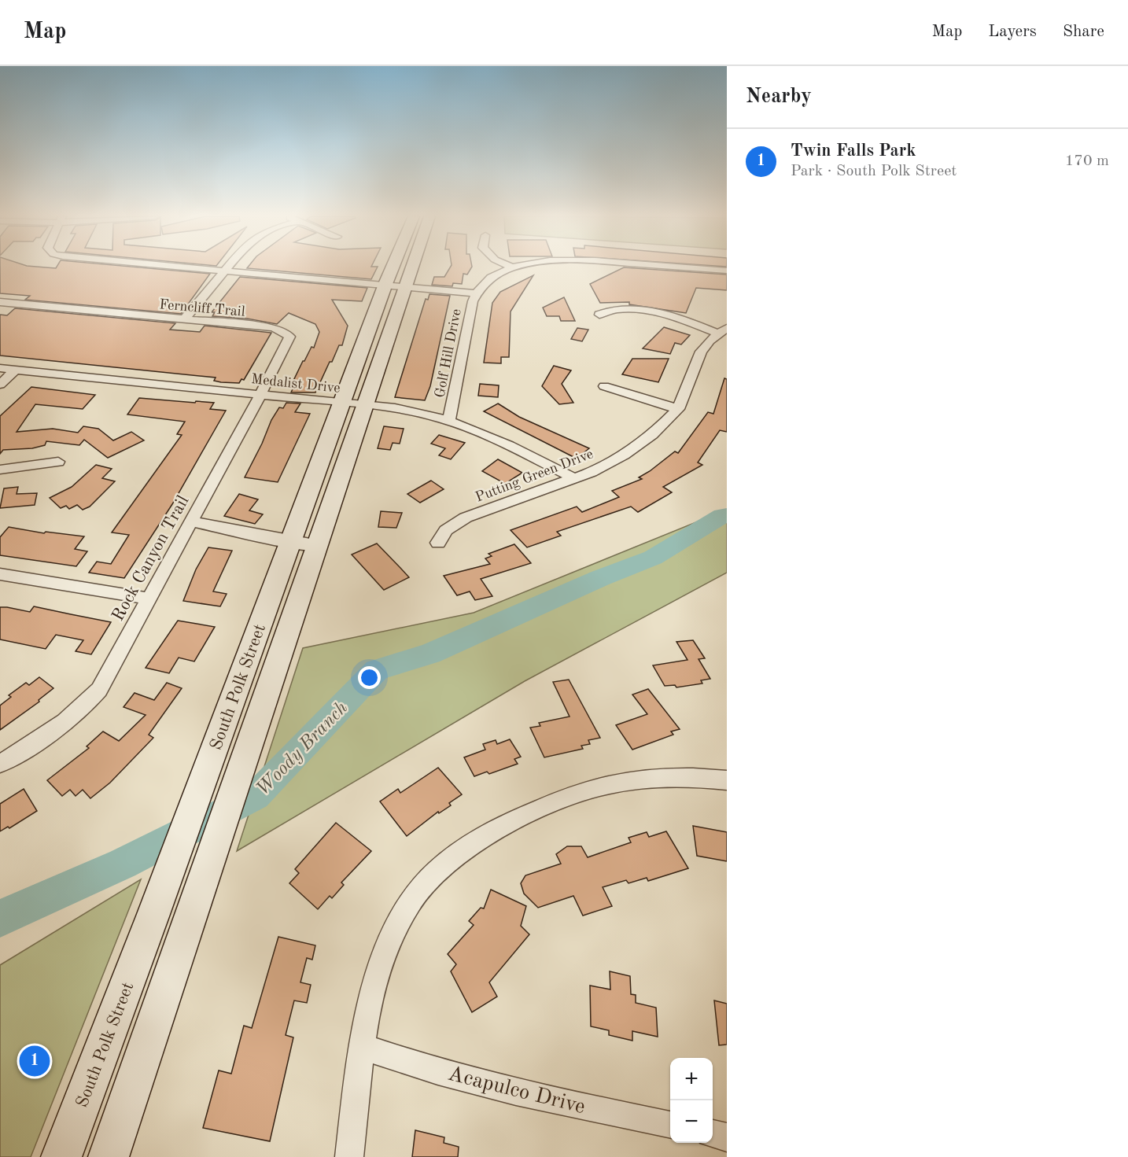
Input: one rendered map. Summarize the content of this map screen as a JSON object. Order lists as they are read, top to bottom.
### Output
{
  "streets": {
    "main road": ["South Polk Street"],
    "street": [
      "Ferncliff Trail",
      "Golf Hill Drive",
      "Medalist Drive",
      "Putting Green Drive",
      "Rock Canyon Trail",
      "Acapulco Drive"
    ]
  },
  "crossings": [
    ["Ferncliff Trail", "Rock Canyon Trail"],
    ["Golf Hill Drive", "Medalist Drive"],
    ["Medalist Drive", "Putting Green Drive"],
    ["Medalist Drive", "Rock Canyon Trail"],
    ["Medalist Drive", "South Polk Street"]
  ],
  "water": ["Woody Branch"],
  "page": {
    "header": "Map",
    "nav": ["Map", "Layers", "Share"],
    "heading": "Nearby",
    "list": [
      {
        "mark": "1",
        "name": "Twin Falls Park",
        "note": "Park · South Polk Street",
        "value": "170 m"
      }
    ],
    "pins": "1",
    "map_buttons": ["+", "−"]
  }
}
